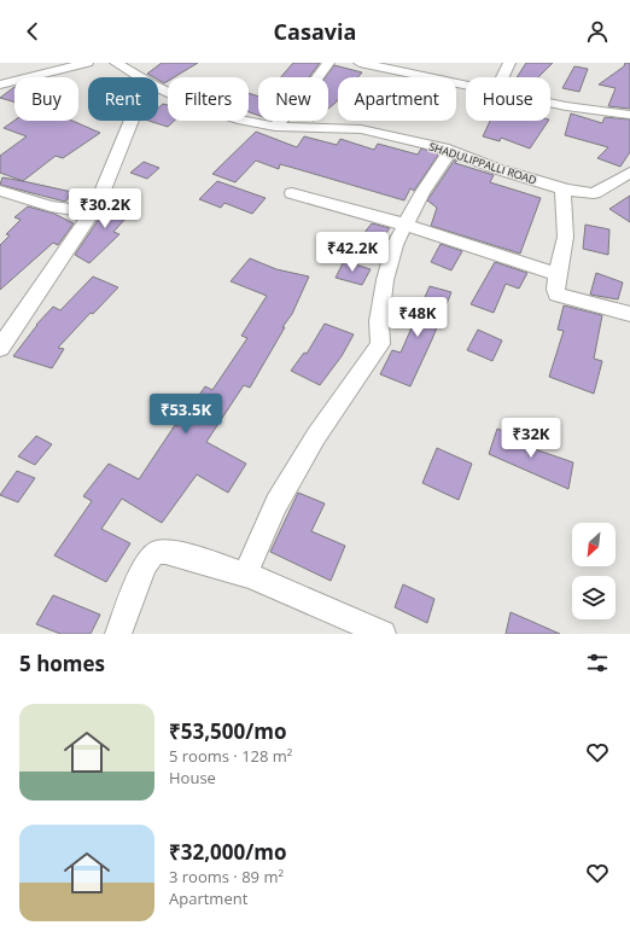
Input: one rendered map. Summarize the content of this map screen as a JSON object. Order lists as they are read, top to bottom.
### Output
{
  "streets": {
    "street": ["SHADULIPPALLI ROAD"]
  },
  "north": "bottom left",
  "page": {
    "header": "Casavia",
    "chip": [
      "Buy",
      "Rent",
      "Filters",
      "New",
      "Apartment",
      "House"
    ],
    "price": [
      "₹30.2K",
      "₹42.2K",
      "₹48K",
      "₹53.5K",
      "₹32K"
    ],
    "heading": "5 homes",
    "list": [
      {
        "name": "₹53,500/mo",
        "note": "5 rooms · 128 m² · House"
      },
      {
        "name": "₹32,000/mo",
        "note": "3 rooms · 89 m² · Apartment"
      }
    ]
  }
}
